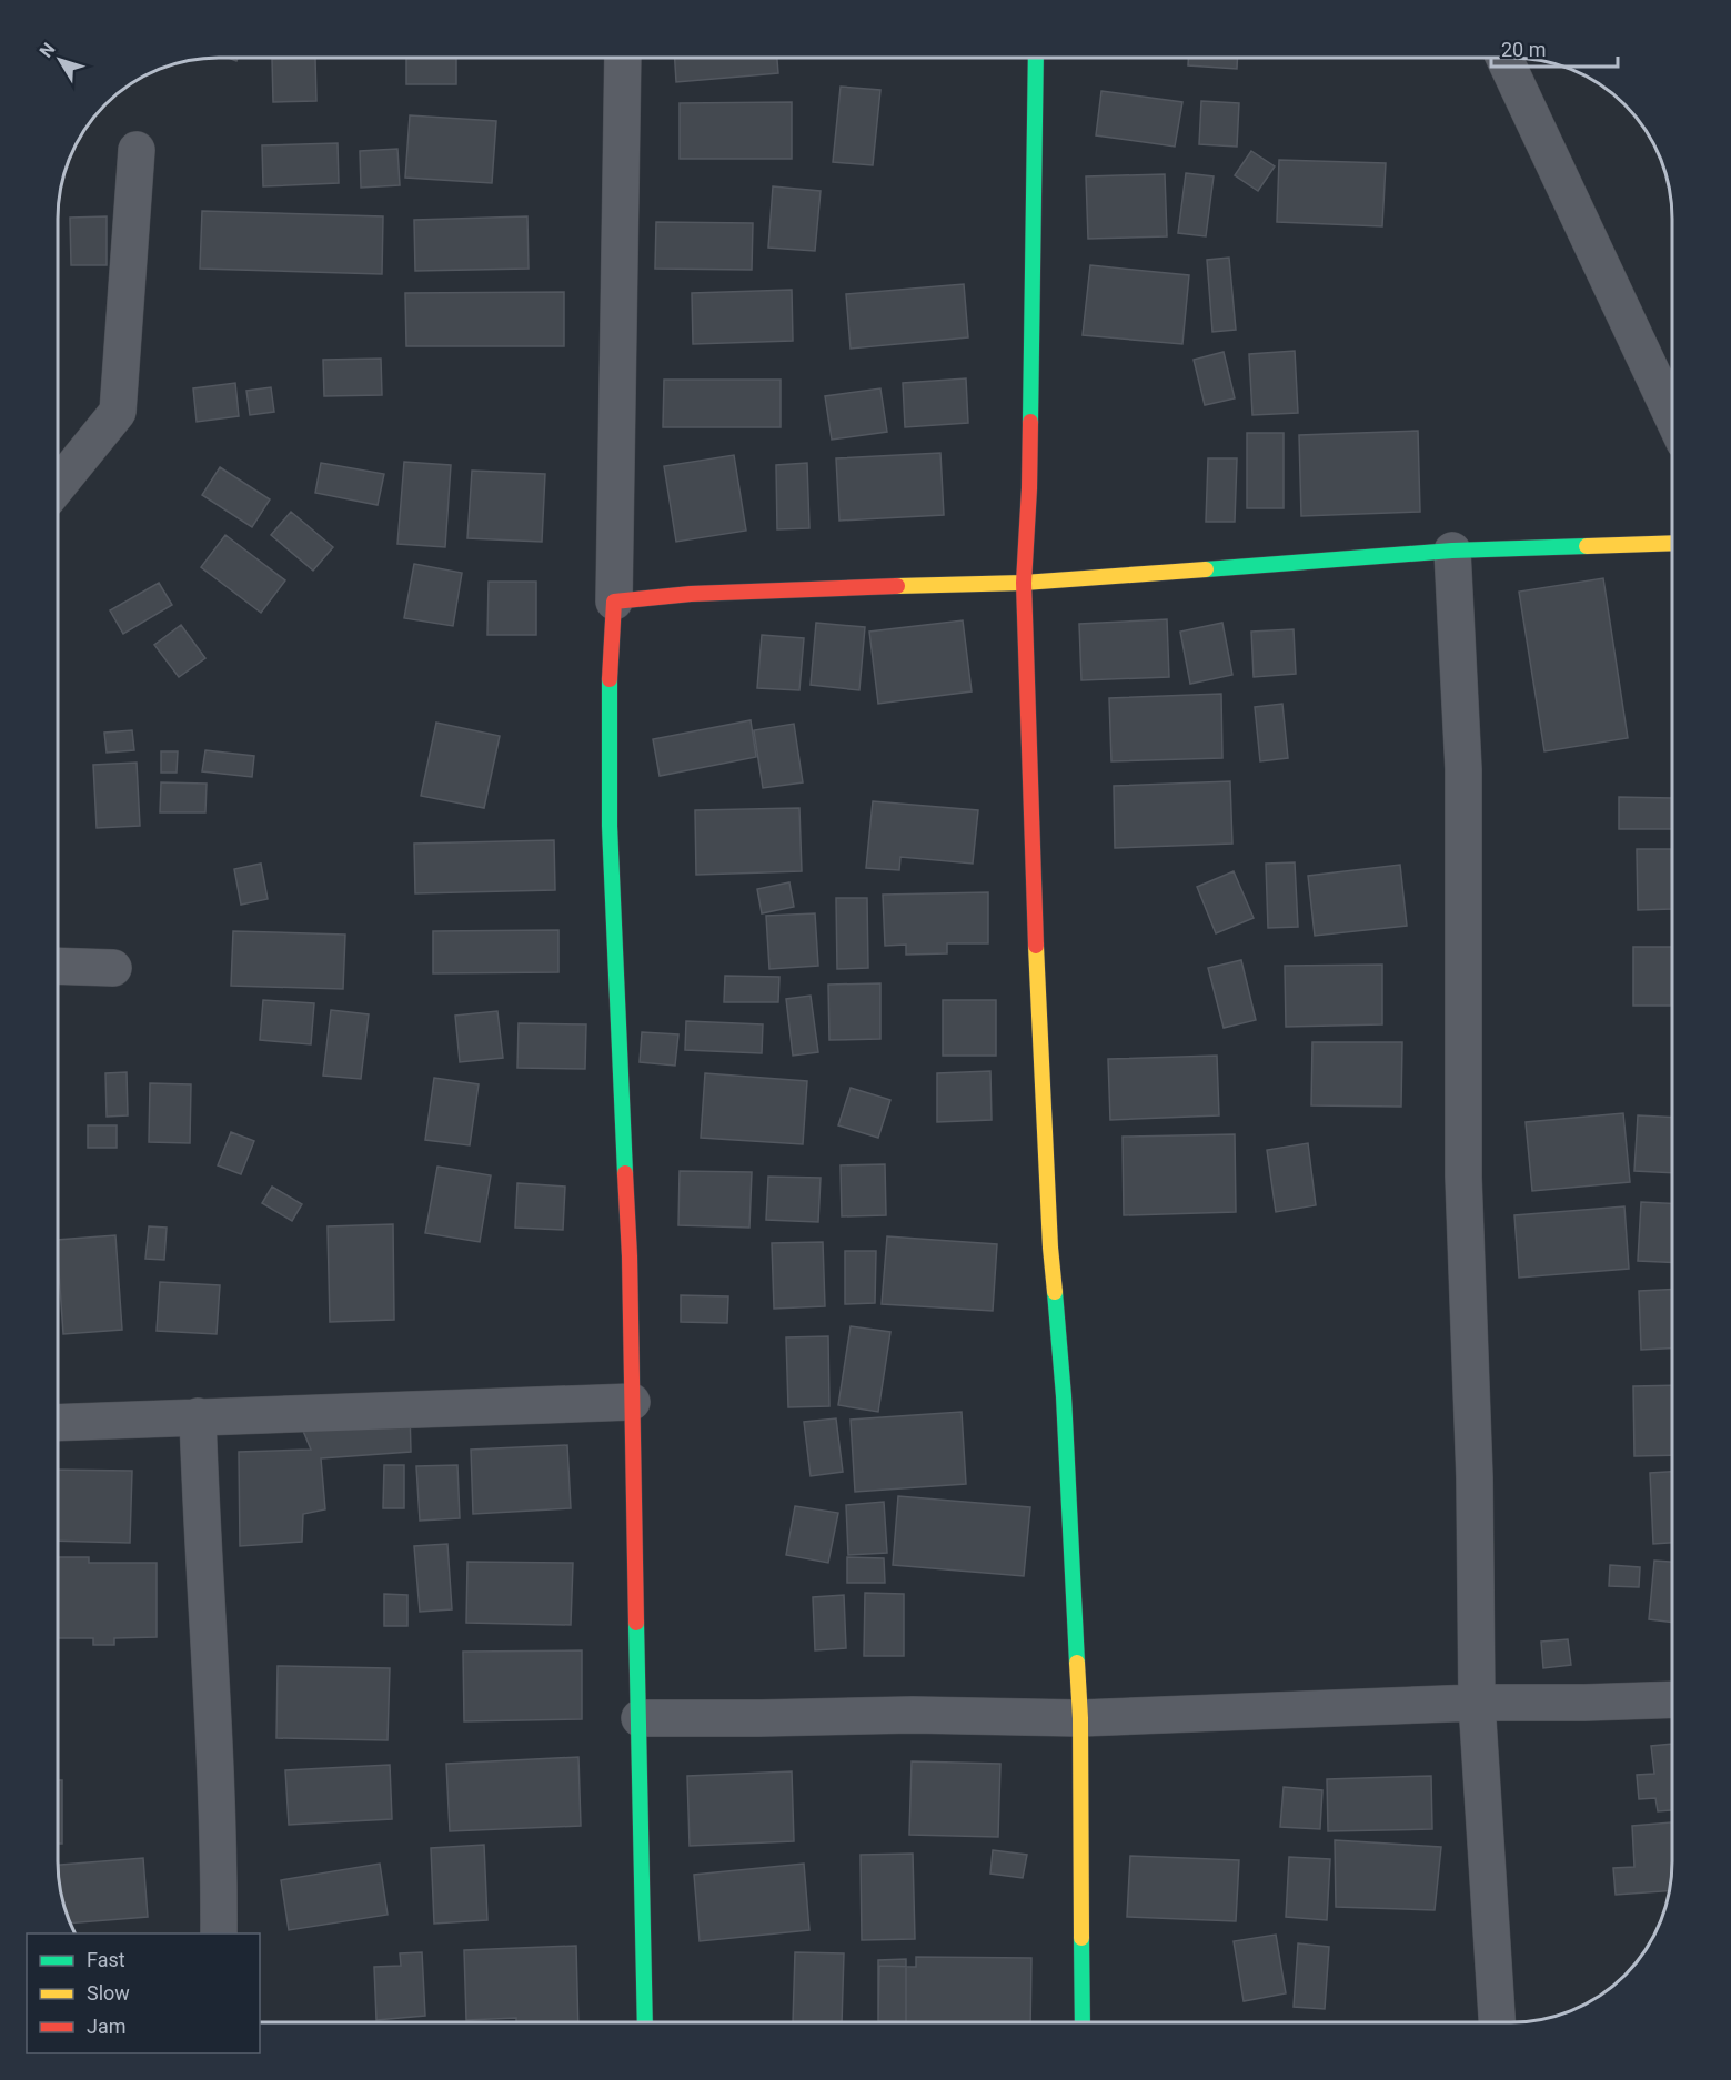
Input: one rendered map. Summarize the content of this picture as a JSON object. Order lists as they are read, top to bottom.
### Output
{
  "legend": ["Fast", "Slow", "Jam"],
  "scale_bar": "20 m",
  "north": "top left"
}
